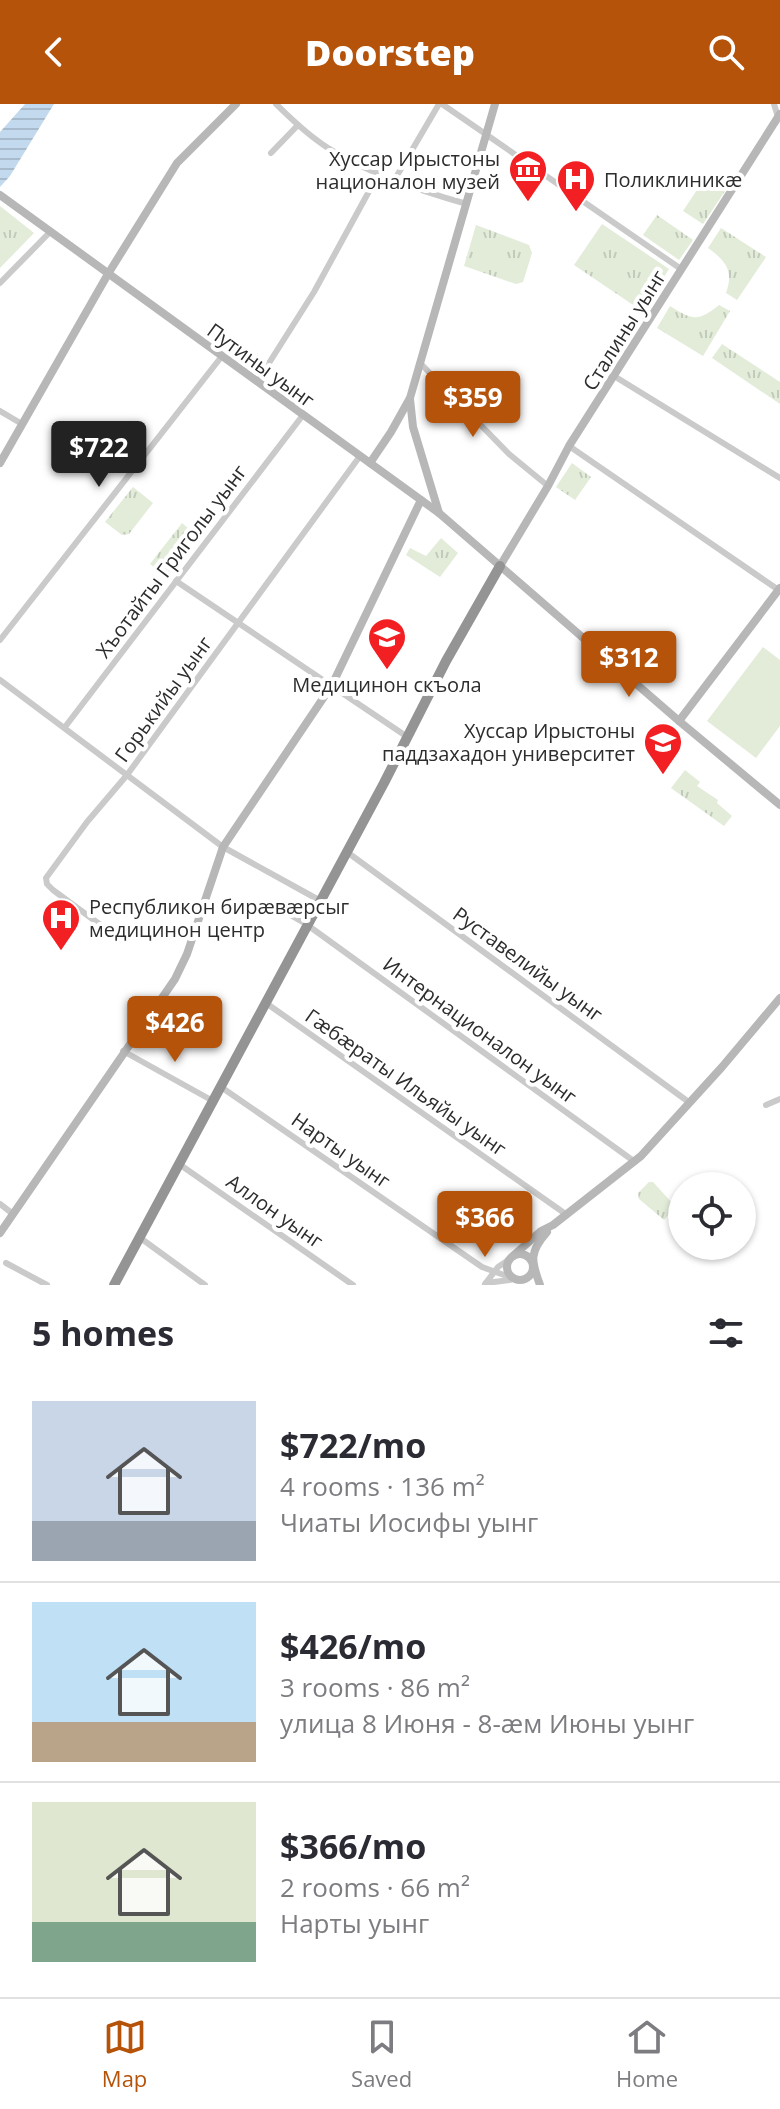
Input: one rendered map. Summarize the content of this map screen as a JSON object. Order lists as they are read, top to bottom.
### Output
{
  "streets": {
    "street": [
      "Сталины уынг",
      "Путины уынг",
      "Хъотайты Григолы уынг",
      "Горькийы уынг",
      "Руставелийы уынг",
      "Интернационалон уынг",
      "Гæбæраты Ильяйы уынг",
      "Нарты уынг",
      "Аллон уынг"
    ]
  },
  "crossings": [
    ["Сталины уынг", "Путины уынг"],
    ["Путины уынг", "Хъотайты Григолы уынг"],
    ["Путины уынг", "Горькийы уынг"]
  ],
  "places": {
    "museum": ["Хуссар Ирыстоны националон музей"],
    "hospital": ["Поликлиникæ", "Республикон бирæвæрсыг медицинон центр"],
    "school or university": ["Медицинон скъола", "Хуссар Ирыстоны паддзахадон университет"]
  },
  "page": {
    "header": "Doorstep",
    "price": [
      "$359",
      "$722",
      "$312",
      "$426",
      "$366"
    ],
    "heading": "5 homes",
    "list": [
      {
        "name": "$722/mo",
        "note": "4 rooms · 136 m² · Чиаты Иосифы уынг"
      },
      {
        "name": "$426/mo",
        "note": "3 rooms · 86 m² · улица 8 Июня - 8-ӕм Июны уынг"
      },
      {
        "name": "$366/mo",
        "note": "2 rooms · 66 m² · Нарты уынг"
      }
    ],
    "tabs": ["Map", "Saved", "Home"]
  }
}
